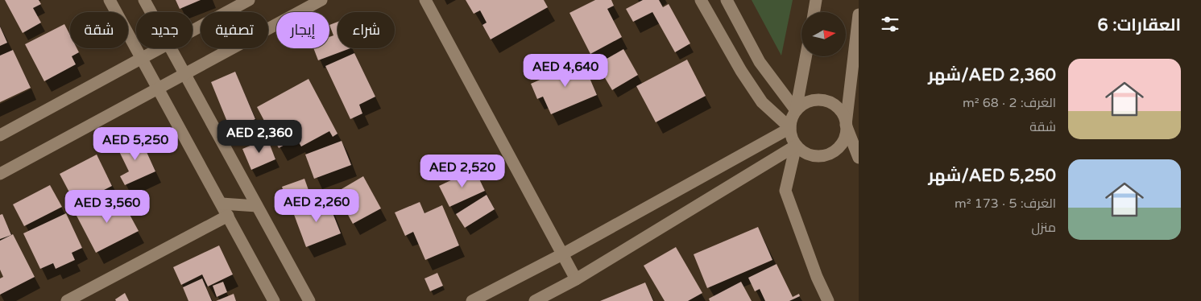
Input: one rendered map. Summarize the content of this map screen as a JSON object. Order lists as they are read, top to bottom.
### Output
{
  "north": "right",
  "page": {
    "heading": "العقارات: 6",
    "chip": [
      "شراء",
      "إيجار",
      "تصفية",
      "جديد",
      "شقة"
    ],
    "list": [
      {
        "name": "AED 2,360/شهر",
        "note": "الغرف: 2 · 68 m² · شقة"
      },
      {
        "name": "AED 5,250/شهر",
        "note": "الغرف: 5 · 173 m² · منزل"
      }
    ],
    "price": [
      "AED 4,640",
      "AED 2,360",
      "AED 5,250",
      "AED 2,520",
      "AED 2,260",
      "AED 3,560"
    ]
  }
}
